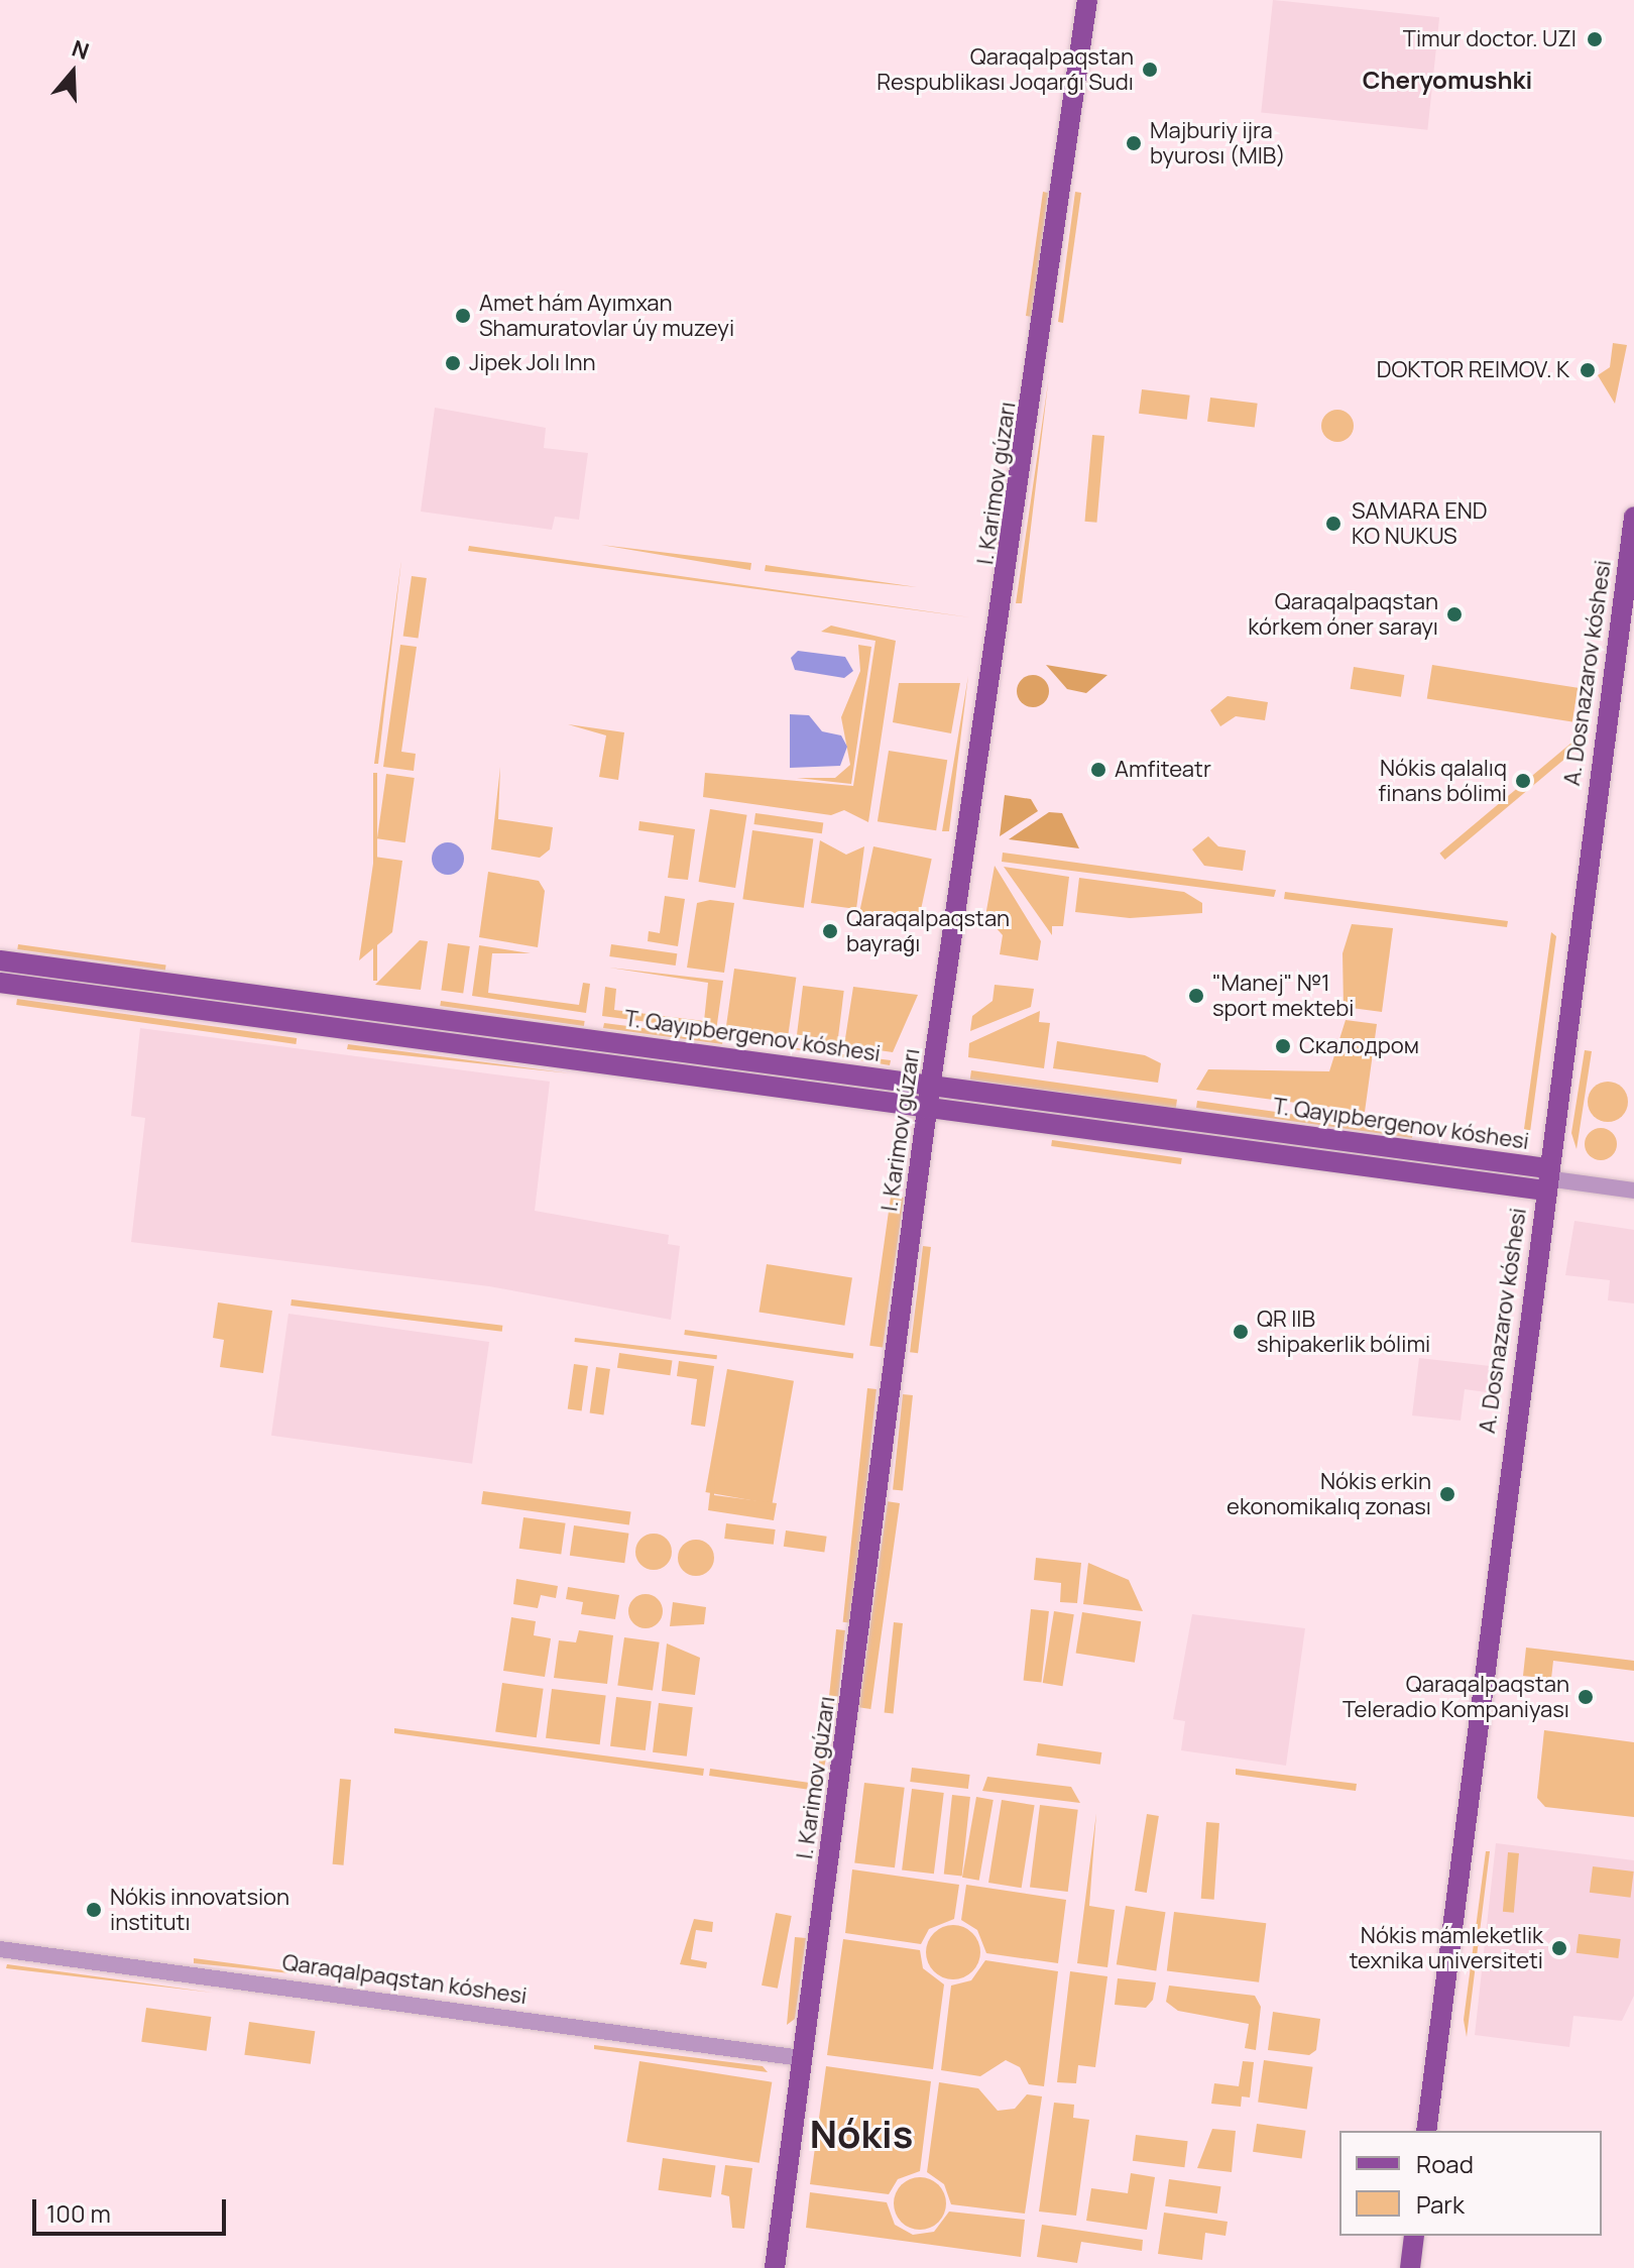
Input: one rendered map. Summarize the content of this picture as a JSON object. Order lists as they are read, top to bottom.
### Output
{
  "streets": {
    "main road": ["I. Karimov gúzarı", "A. Dosnazarov kóshesi", "T. Qayıpbergenov kóshesi"],
    "street": ["Qaraqalpaqstan kóshesi"]
  },
  "crossings": [
    ["I. Karimov gúzarı", "T. Qayıpbergenov kóshesi"],
    ["I. Karimov gúzarı", "Qaraqalpaqstan kóshesi"],
    ["A. Dosnazarov kóshesi", "T. Qayıpbergenov kóshesi"]
  ],
  "districts": ["Cheryomushki", "Nókis"],
  "places": [
    "Timur doctor. UZI",
    "Qaraqalpaqstan Respublikası Joqarǵı Sudı",
    "Majburiy ijra byurosı (MIB)",
    "Amet hám Ayımxan Shamuratovlar úy muzeyi",
    "Jipek Jolı Inn",
    "DOKTOR REIMOV. K",
    "SAMARA END KO NUKUS",
    "Qaraqalpaqstan kórkem óner sarayı",
    "Amfiteatr",
    "Nókis qalalıq finans bólimi",
    "Qaraqalpaqstan bayraǵı",
    "\"Manej\" №1 sport mektebi",
    "Скалодром",
    "QR IIB shipakerlik bólimi",
    "Nókis erkin ekonomikalıq zonası",
    "Qaraqalpaqstan Teleradio Kompaniyası",
    "Nókis innovatsion institutı",
    "Nókis mámleketlik texnika universiteti"
  ],
  "legend": ["Road", "Park"],
  "scale_bar": "100 m",
  "north": "top"
}
